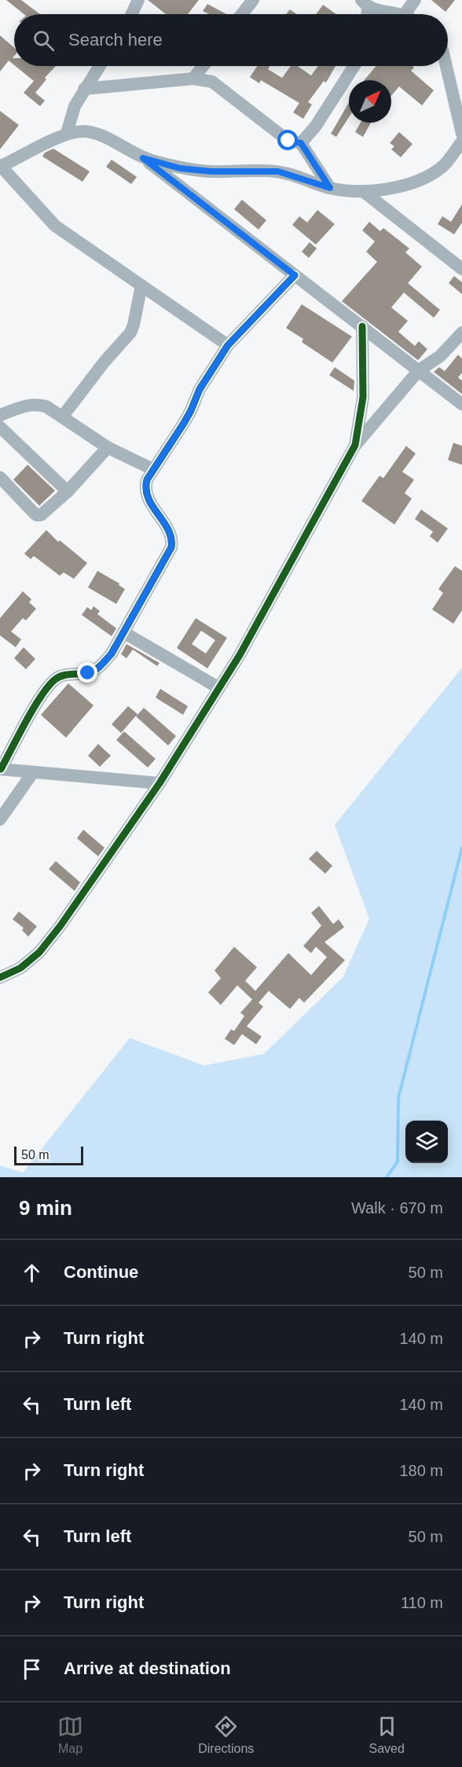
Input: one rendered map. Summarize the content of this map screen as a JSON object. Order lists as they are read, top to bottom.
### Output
{
  "scale_bar": "50 m",
  "north": "top right",
  "page": {
    "search": "Search here",
    "scale": "50 m",
    "heading": ["9 min", "Walk · 670 m"],
    "list": [
      ["Continue", "50 m"],
      ["Turn right", "140 m"],
      ["Turn left", "140 m"],
      ["Turn right", "180 m"],
      ["Turn left", "50 m"],
      ["Turn right", "110 m"],
      "Arrive at destination"
    ],
    "nav": ["Map", "Directions", "Saved"]
  }
}
